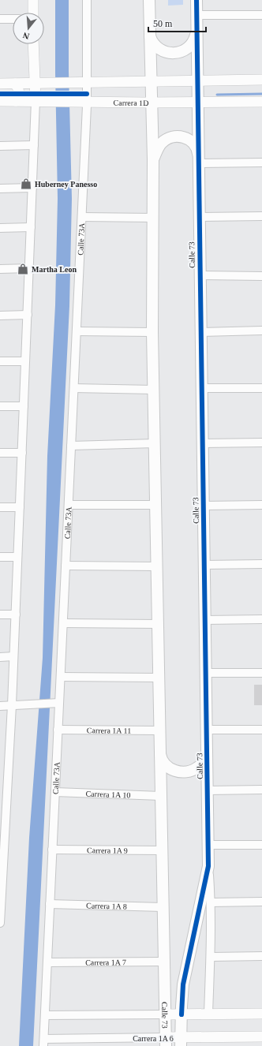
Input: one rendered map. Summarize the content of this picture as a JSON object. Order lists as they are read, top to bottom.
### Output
{
  "streets": {
    "main road": ["Calle 73"],
    "street": [
      "Carrera 1D",
      "Calle 73A",
      "Carrera 1A 11",
      "Carrera 1A 10",
      "Carrera 1A 9",
      "Carrera 1A 8",
      "Carrera 1A 7",
      "Carrera 1A 6"
    ]
  },
  "crossings": [
    ["Carrera 1D", "Calle 73A"],
    ["Carrera 1D", "Calle 73"],
    ["Calle 73A", "Carrera 1A 11"],
    ["Calle 73A", "Carrera 1A 10"],
    ["Calle 73A", "Carrera 1A 9"],
    ["Calle 73A", "Carrera 1A 8"],
    ["Calle 73A", "Carrera 1A 7"],
    ["Calle 73A", "Carrera 1A 6"],
    ["Calle 73", "Carrera 1A 11"],
    ["Calle 73", "Carrera 1A 10"],
    ["Calle 73", "Carrera 1A 9"],
    ["Calle 73", "Carrera 1A 8"],
    ["Calle 73", "Carrera 1A 7"],
    ["Calle 73", "Carrera 1A 6"]
  ],
  "places": {
    "shop": ["Huberney Panesso", "Martha Leon"]
  },
  "scale_bar": "50 m",
  "north": "bottom"
}
